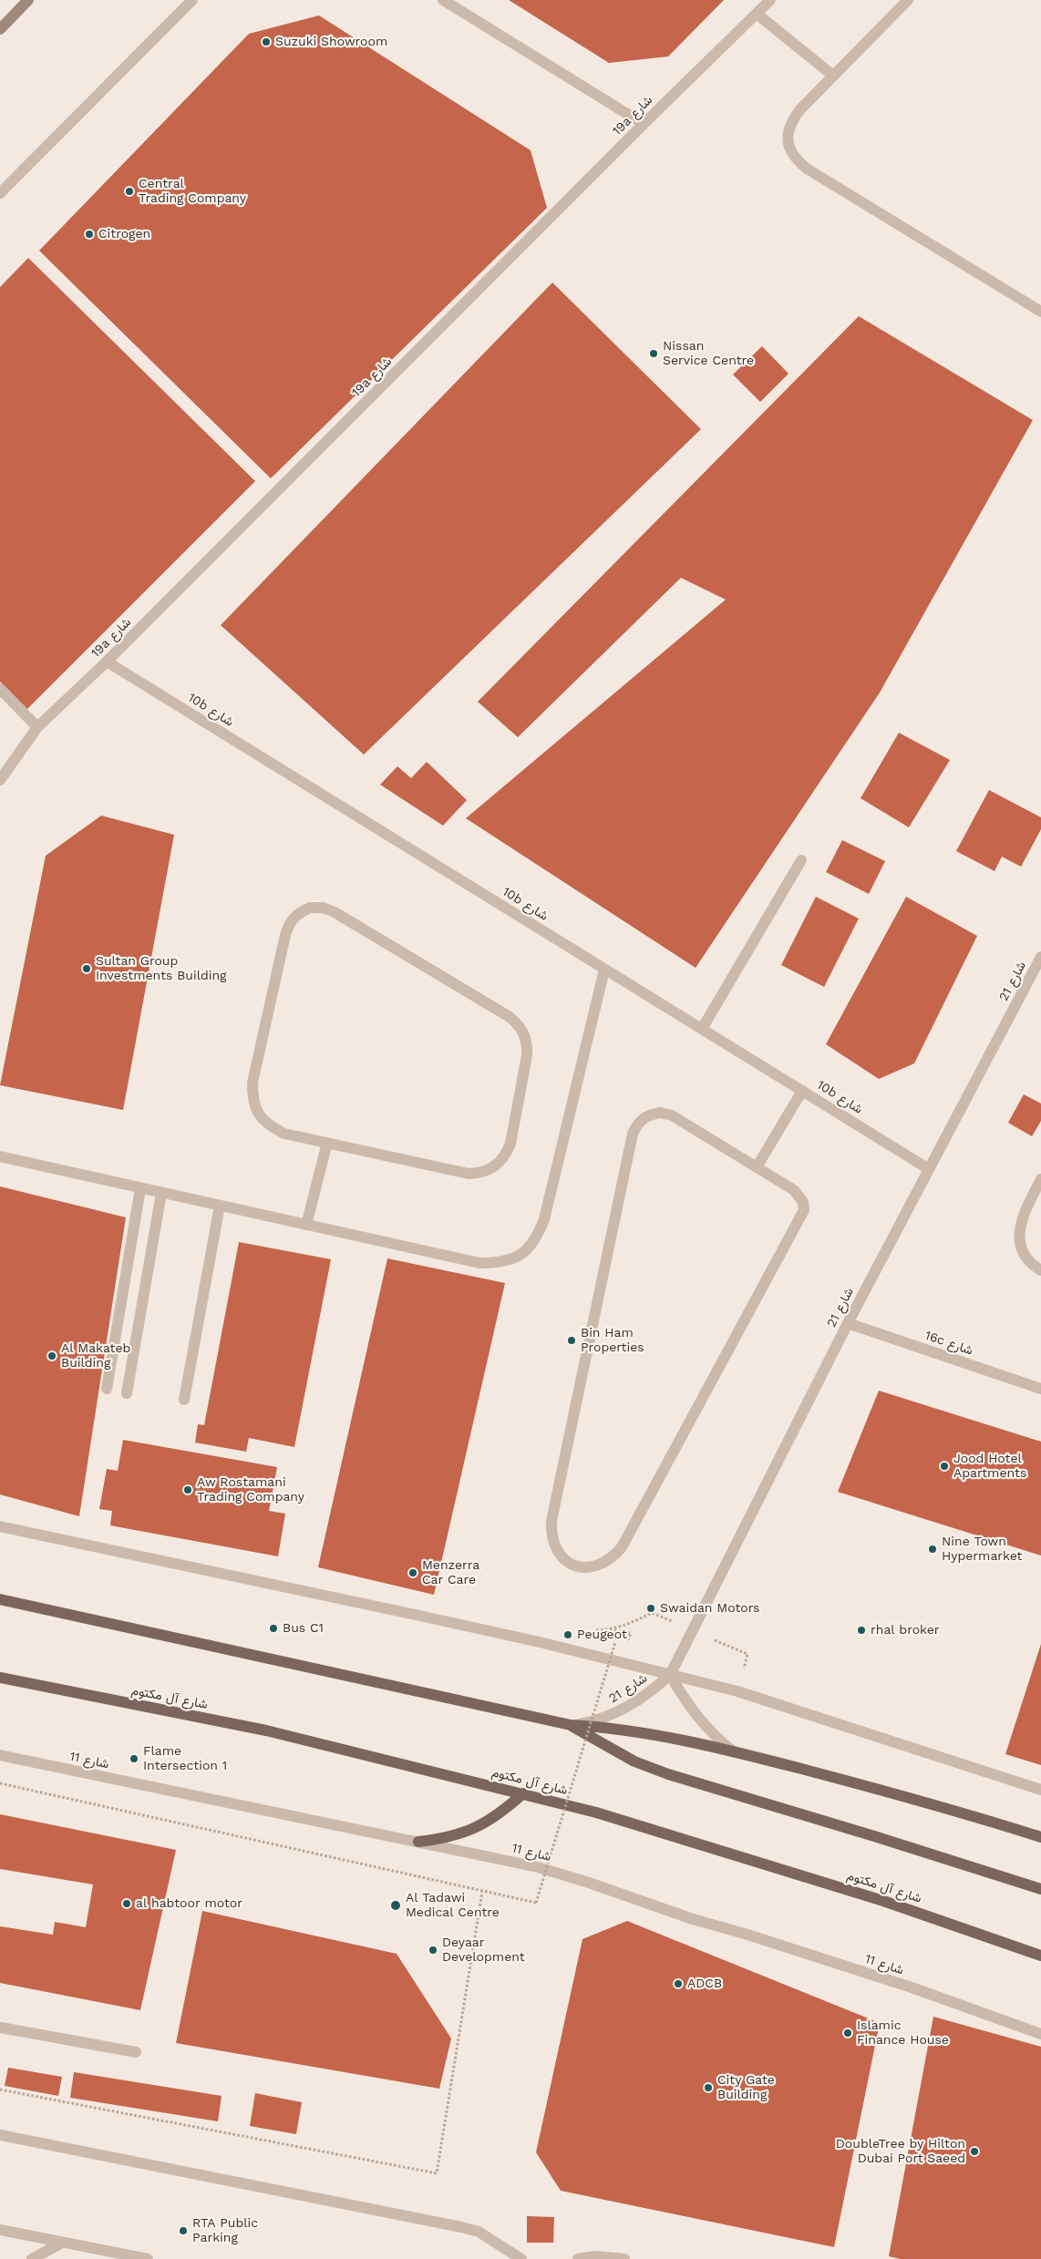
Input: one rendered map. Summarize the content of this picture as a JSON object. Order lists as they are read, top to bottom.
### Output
{
  "streets": {
    "main road": ["شارع آل مكتوم"],
    "street": [
      "19a شارع",
      "10b شارع",
      "شارع 21",
      "16c شارع",
      "شارع 11"
    ]
  },
  "crossings": [
    ["19a شارع", "10b شارع"],
    ["10b شارع", "شارع 21"],
    ["شارع 21", "16c شارع"]
  ],
  "places": [
    "Suzuki Showroom",
    "Central Trading Company",
    "Citrogen",
    "Nissan Service Centre",
    "Sultan Group Investments Building",
    "Bin Ham Properties",
    "Al Makateb Building",
    "Jood Hotel Apartments",
    "Aw Rostamani Trading Company",
    "Nine Town Hypermarket",
    "Menzerra Car Care",
    "Swaidan Motors",
    "Bus C1",
    "rhal broker",
    "Peugeot",
    "Flame Intersection 1",
    "al habtoor motor",
    "Al Tadawi Medical Centre",
    "Deyaar Development",
    "ADCB",
    "Islamic Finance House",
    "City Gate Building",
    "DoubleTree by Hilton Dubai Port Saeed",
    "RTA Public Parking"
  ]
}
